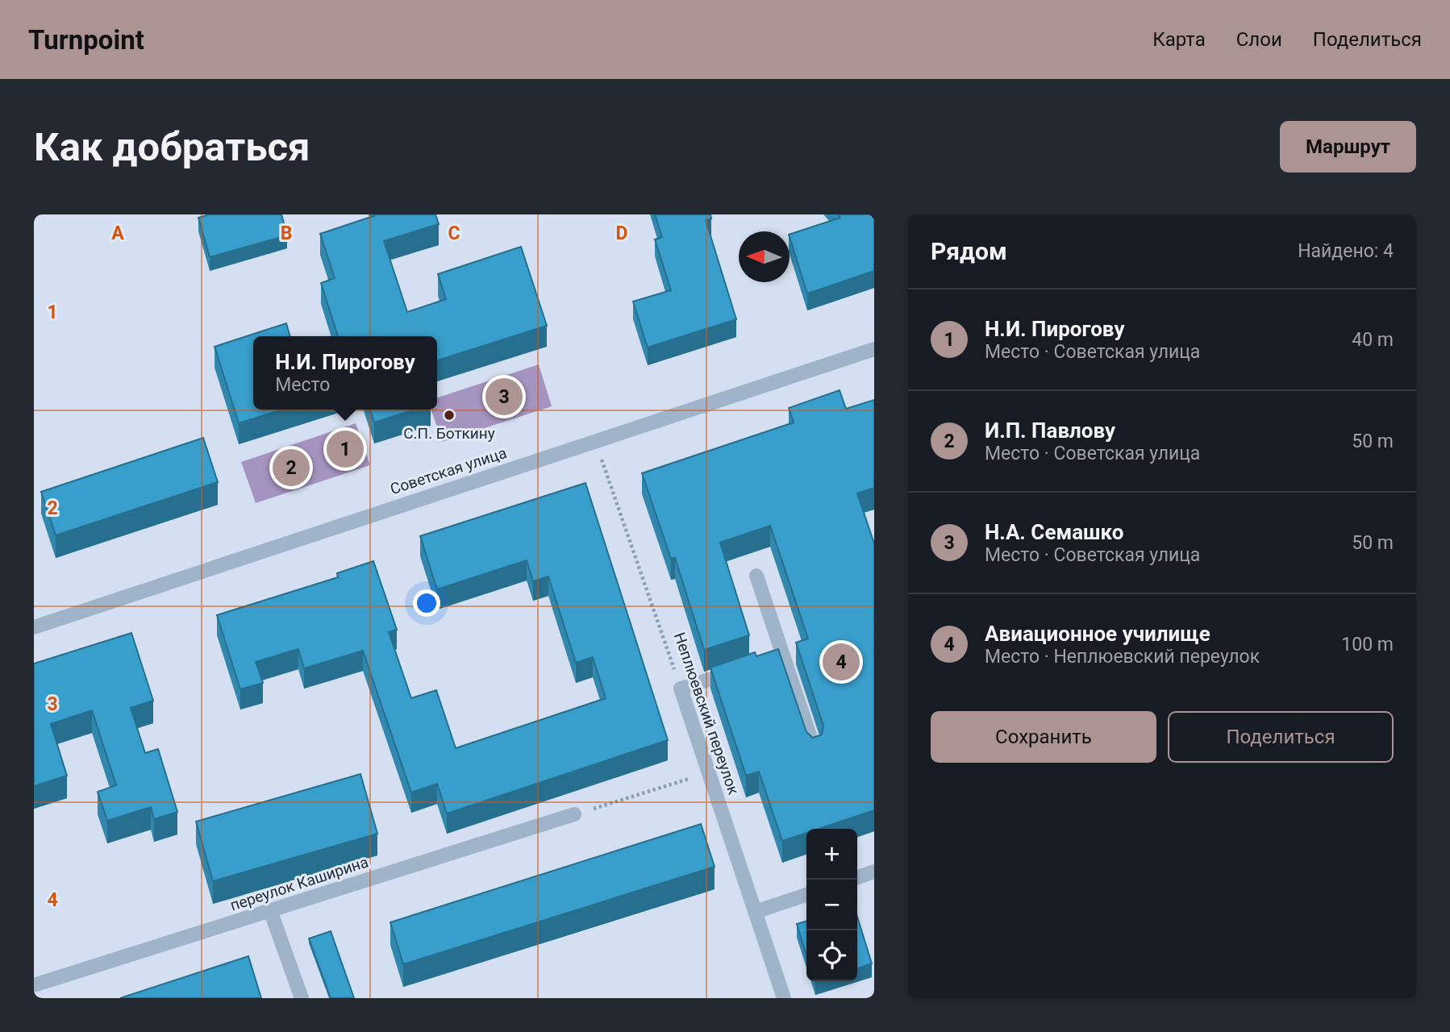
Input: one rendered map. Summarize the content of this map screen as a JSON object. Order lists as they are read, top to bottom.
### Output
{
  "streets": {
    "street": ["Советская улица", "Неплюевский переулок", "переулок Каширина"]
  },
  "crossings": [
    ["Советская улица", "Неплюевский переулок"]
  ],
  "places": ["С.П. Боткину"],
  "north": "left",
  "page": {
    "header": "Turnpoint",
    "nav": ["Карта", "Слои", "Поделиться"],
    "buttons": [
      "Маршрут",
      ["Сохранить", "Поделиться"]
    ],
    "title": "Как добраться",
    "heading": ["Рядом", "Найдено: 4"],
    "list": [
      {
        "mark": "1",
        "name": "Н.И. Пирогову",
        "note": "Место · Советская улица",
        "value": "40 m"
      },
      {
        "mark": "2",
        "name": "И.П. Павлову",
        "note": "Место · Советская улица",
        "value": "50 m"
      },
      {
        "mark": "3",
        "name": "Н.А. Семашко",
        "note": "Место · Советская улица",
        "value": "50 m"
      },
      {
        "mark": "4",
        "name": "Авиационное училище",
        "note": "Место · Неплюевский переулок",
        "value": "100 m"
      }
    ],
    "popup": ["Н.И. Пирогову", "Место"],
    "pins": [
      "3",
      "1",
      "2",
      "4"
    ],
    "map_buttons": ["+", "−"]
  },
  "grid": {
    "columns": [
      "A",
      "B",
      "C",
      "D"
    ],
    "rows": [
      "1",
      "2",
      "3",
      "4"
    ]
  }
}
